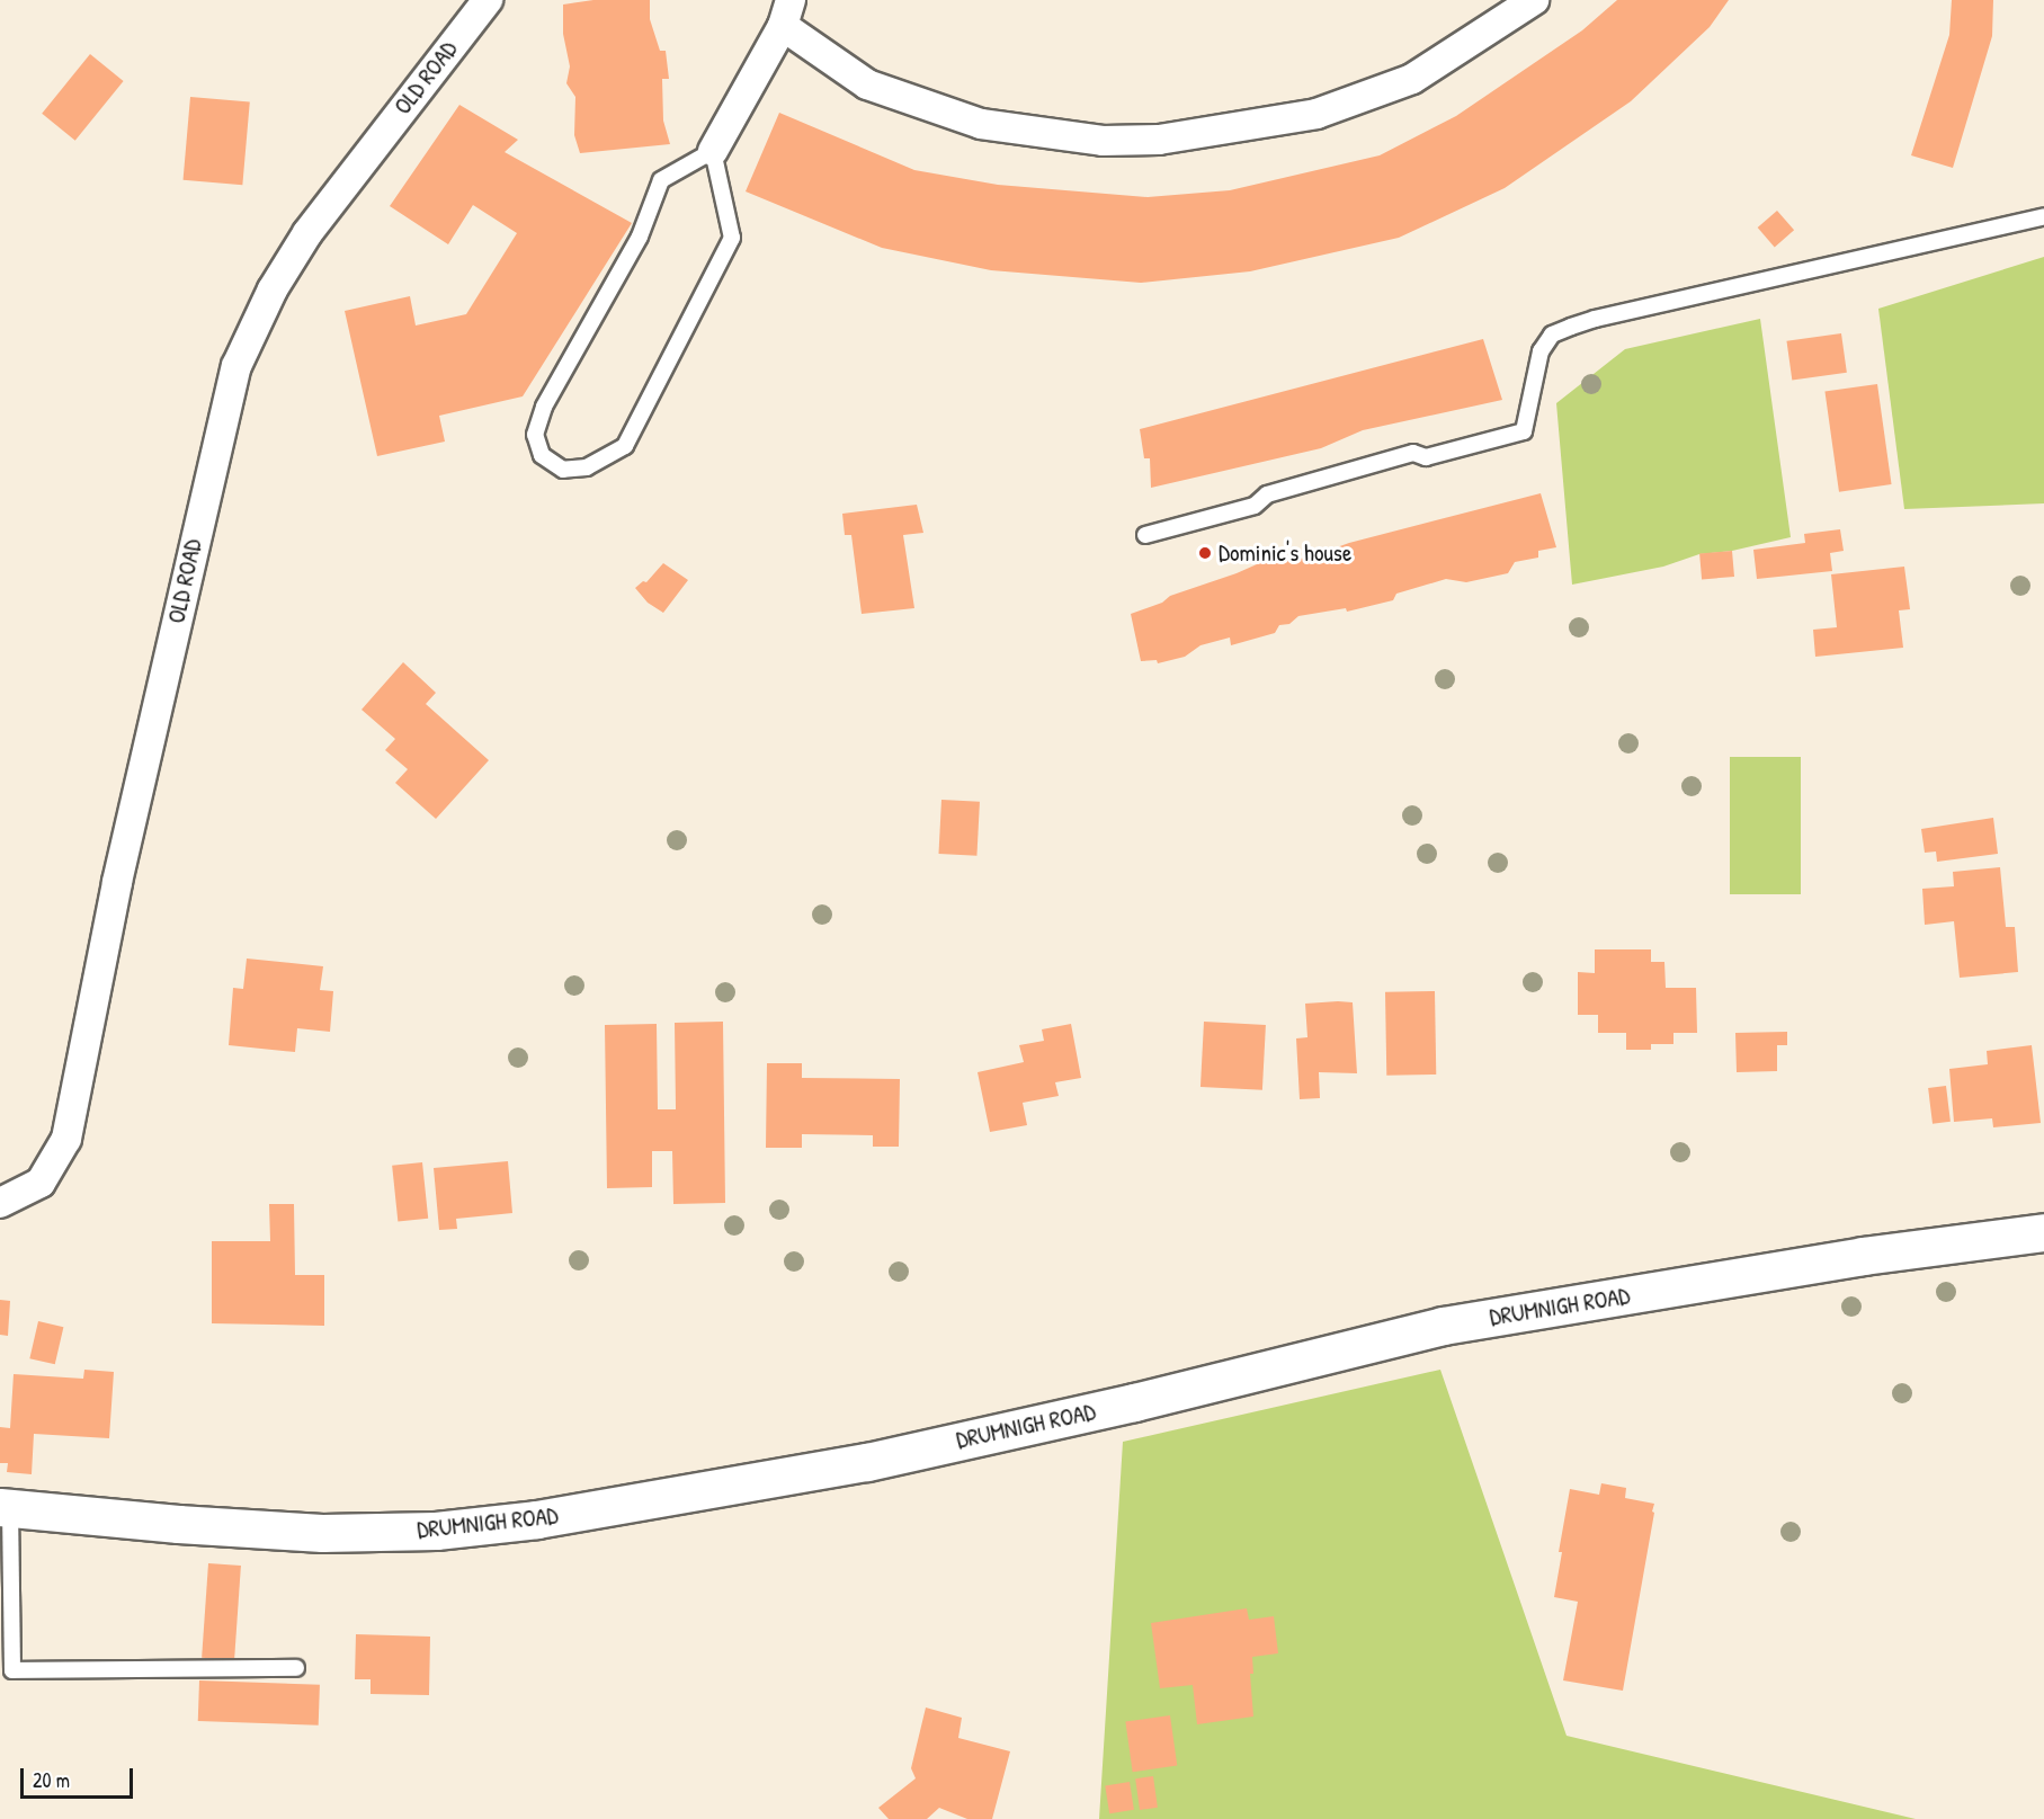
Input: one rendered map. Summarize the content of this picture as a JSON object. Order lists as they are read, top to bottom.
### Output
{
  "streets": {
    "main road": ["DRUMNIGH ROAD"],
    "street": ["OLD ROAD"]
  },
  "places": ["Dominic's house"],
  "scale_bar": "20 m"
}
